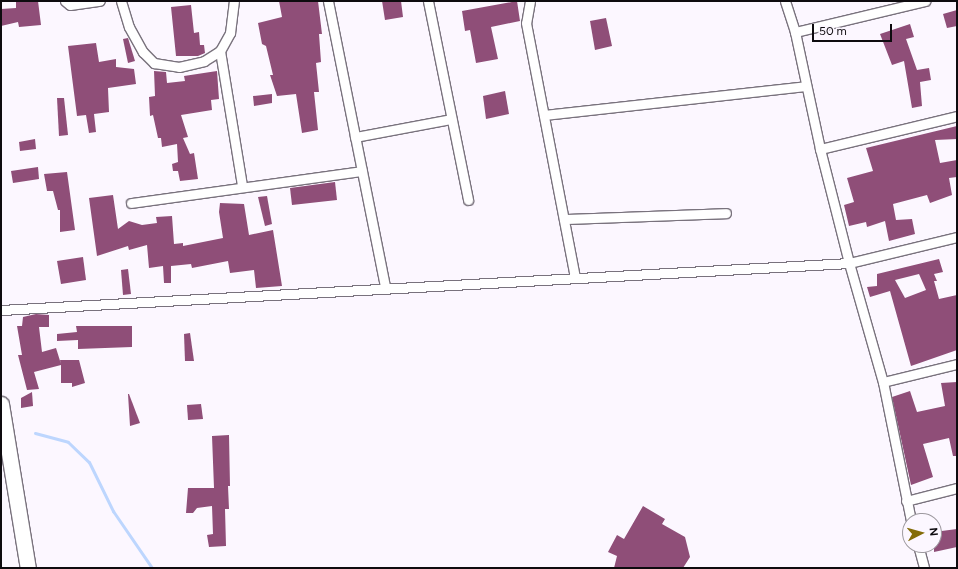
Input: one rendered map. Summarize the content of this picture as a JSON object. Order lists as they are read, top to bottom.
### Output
{
  "scale_bar": "50 m",
  "north": "right"
}
